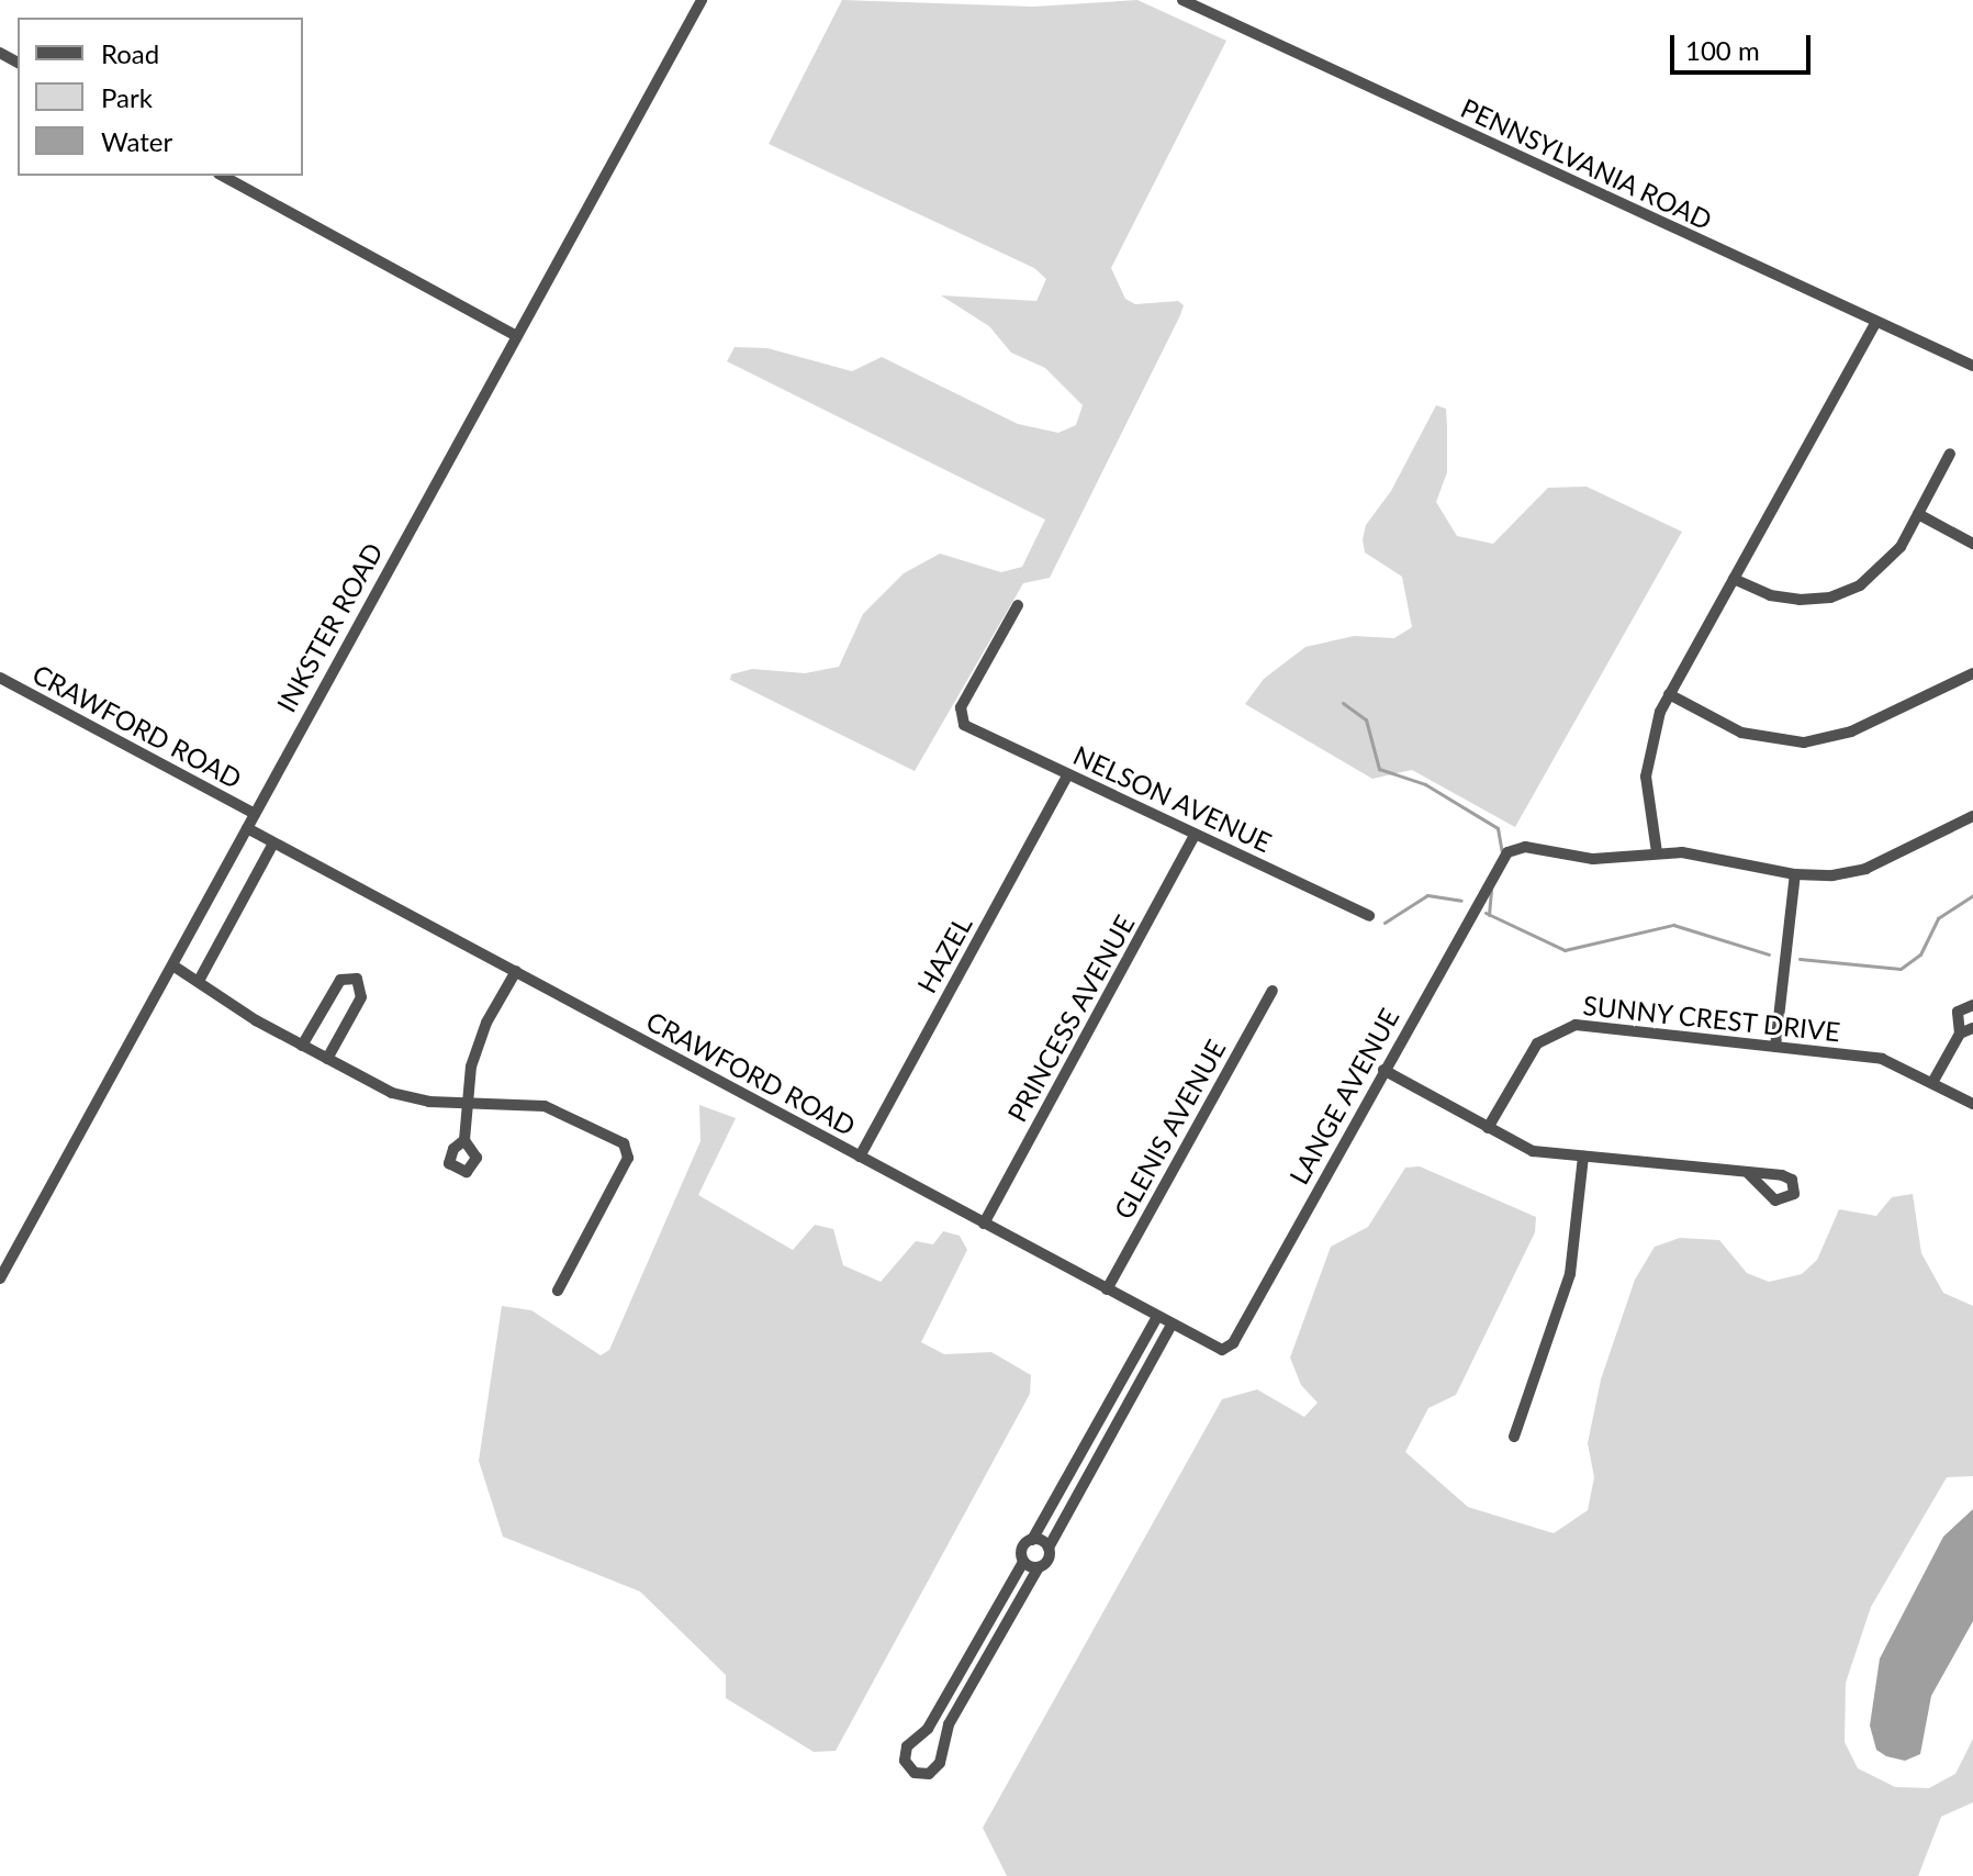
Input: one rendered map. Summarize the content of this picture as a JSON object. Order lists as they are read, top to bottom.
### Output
{
  "streets": {
    "street": [
      "PENNSYLVANIA ROAD",
      "INKSTER ROAD",
      "CRAWFORD ROAD",
      "NELSON AVENUE",
      "HAZEL",
      "PRINCESS AVENUE",
      "SUNNY CREST DRIVE",
      "LANGE AVENUE",
      "GLENIS AVENUE"
    ]
  },
  "crossings": [
    ["INKSTER ROAD", "CRAWFORD ROAD"],
    ["CRAWFORD ROAD", "HAZEL"],
    ["CRAWFORD ROAD", "PRINCESS AVENUE"],
    ["CRAWFORD ROAD", "LANGE AVENUE"],
    ["CRAWFORD ROAD", "GLENIS AVENUE"],
    ["NELSON AVENUE", "HAZEL"],
    ["NELSON AVENUE", "PRINCESS AVENUE"]
  ],
  "legend": ["Road", "Park", "Water"],
  "scale_bar": "100 m"
}
